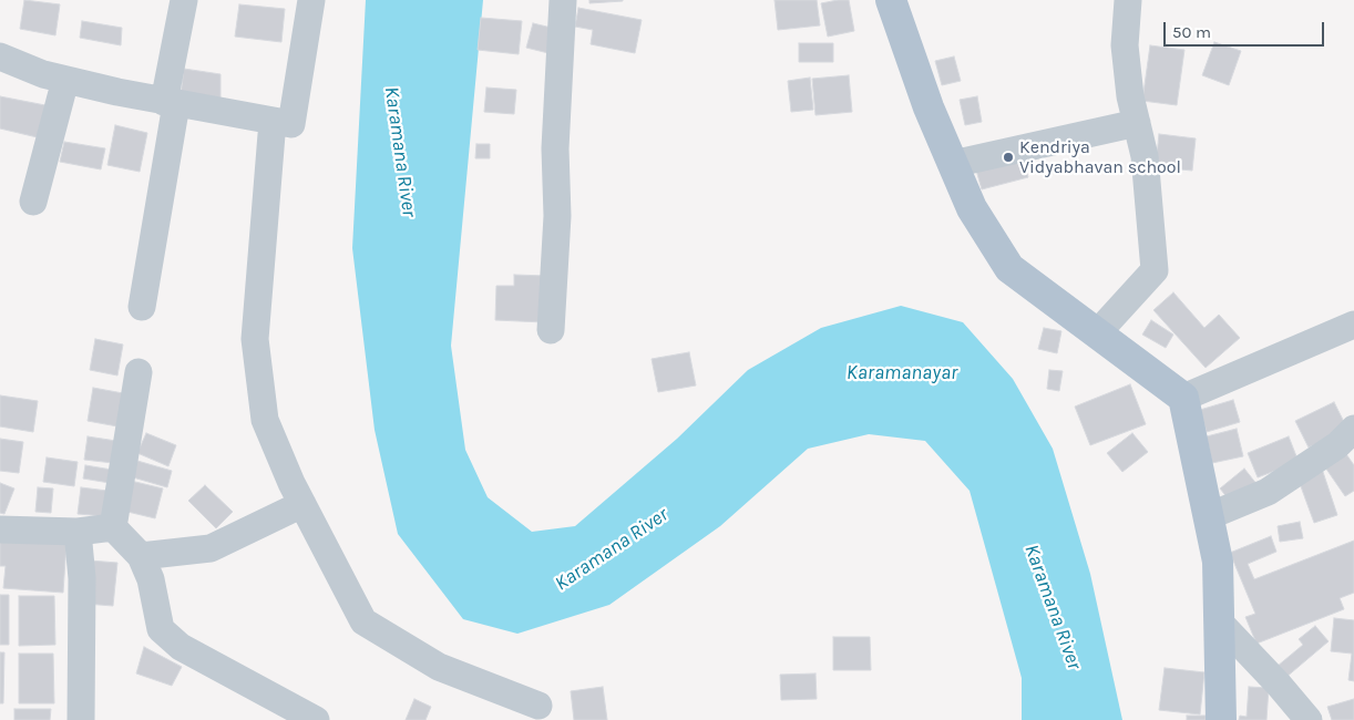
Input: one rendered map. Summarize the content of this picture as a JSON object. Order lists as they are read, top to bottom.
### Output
{
  "water": ["Karamana River", "Karamanayar"],
  "places": ["Kendriya Vidyabhavan school"],
  "scale_bar": "50 m"
}
